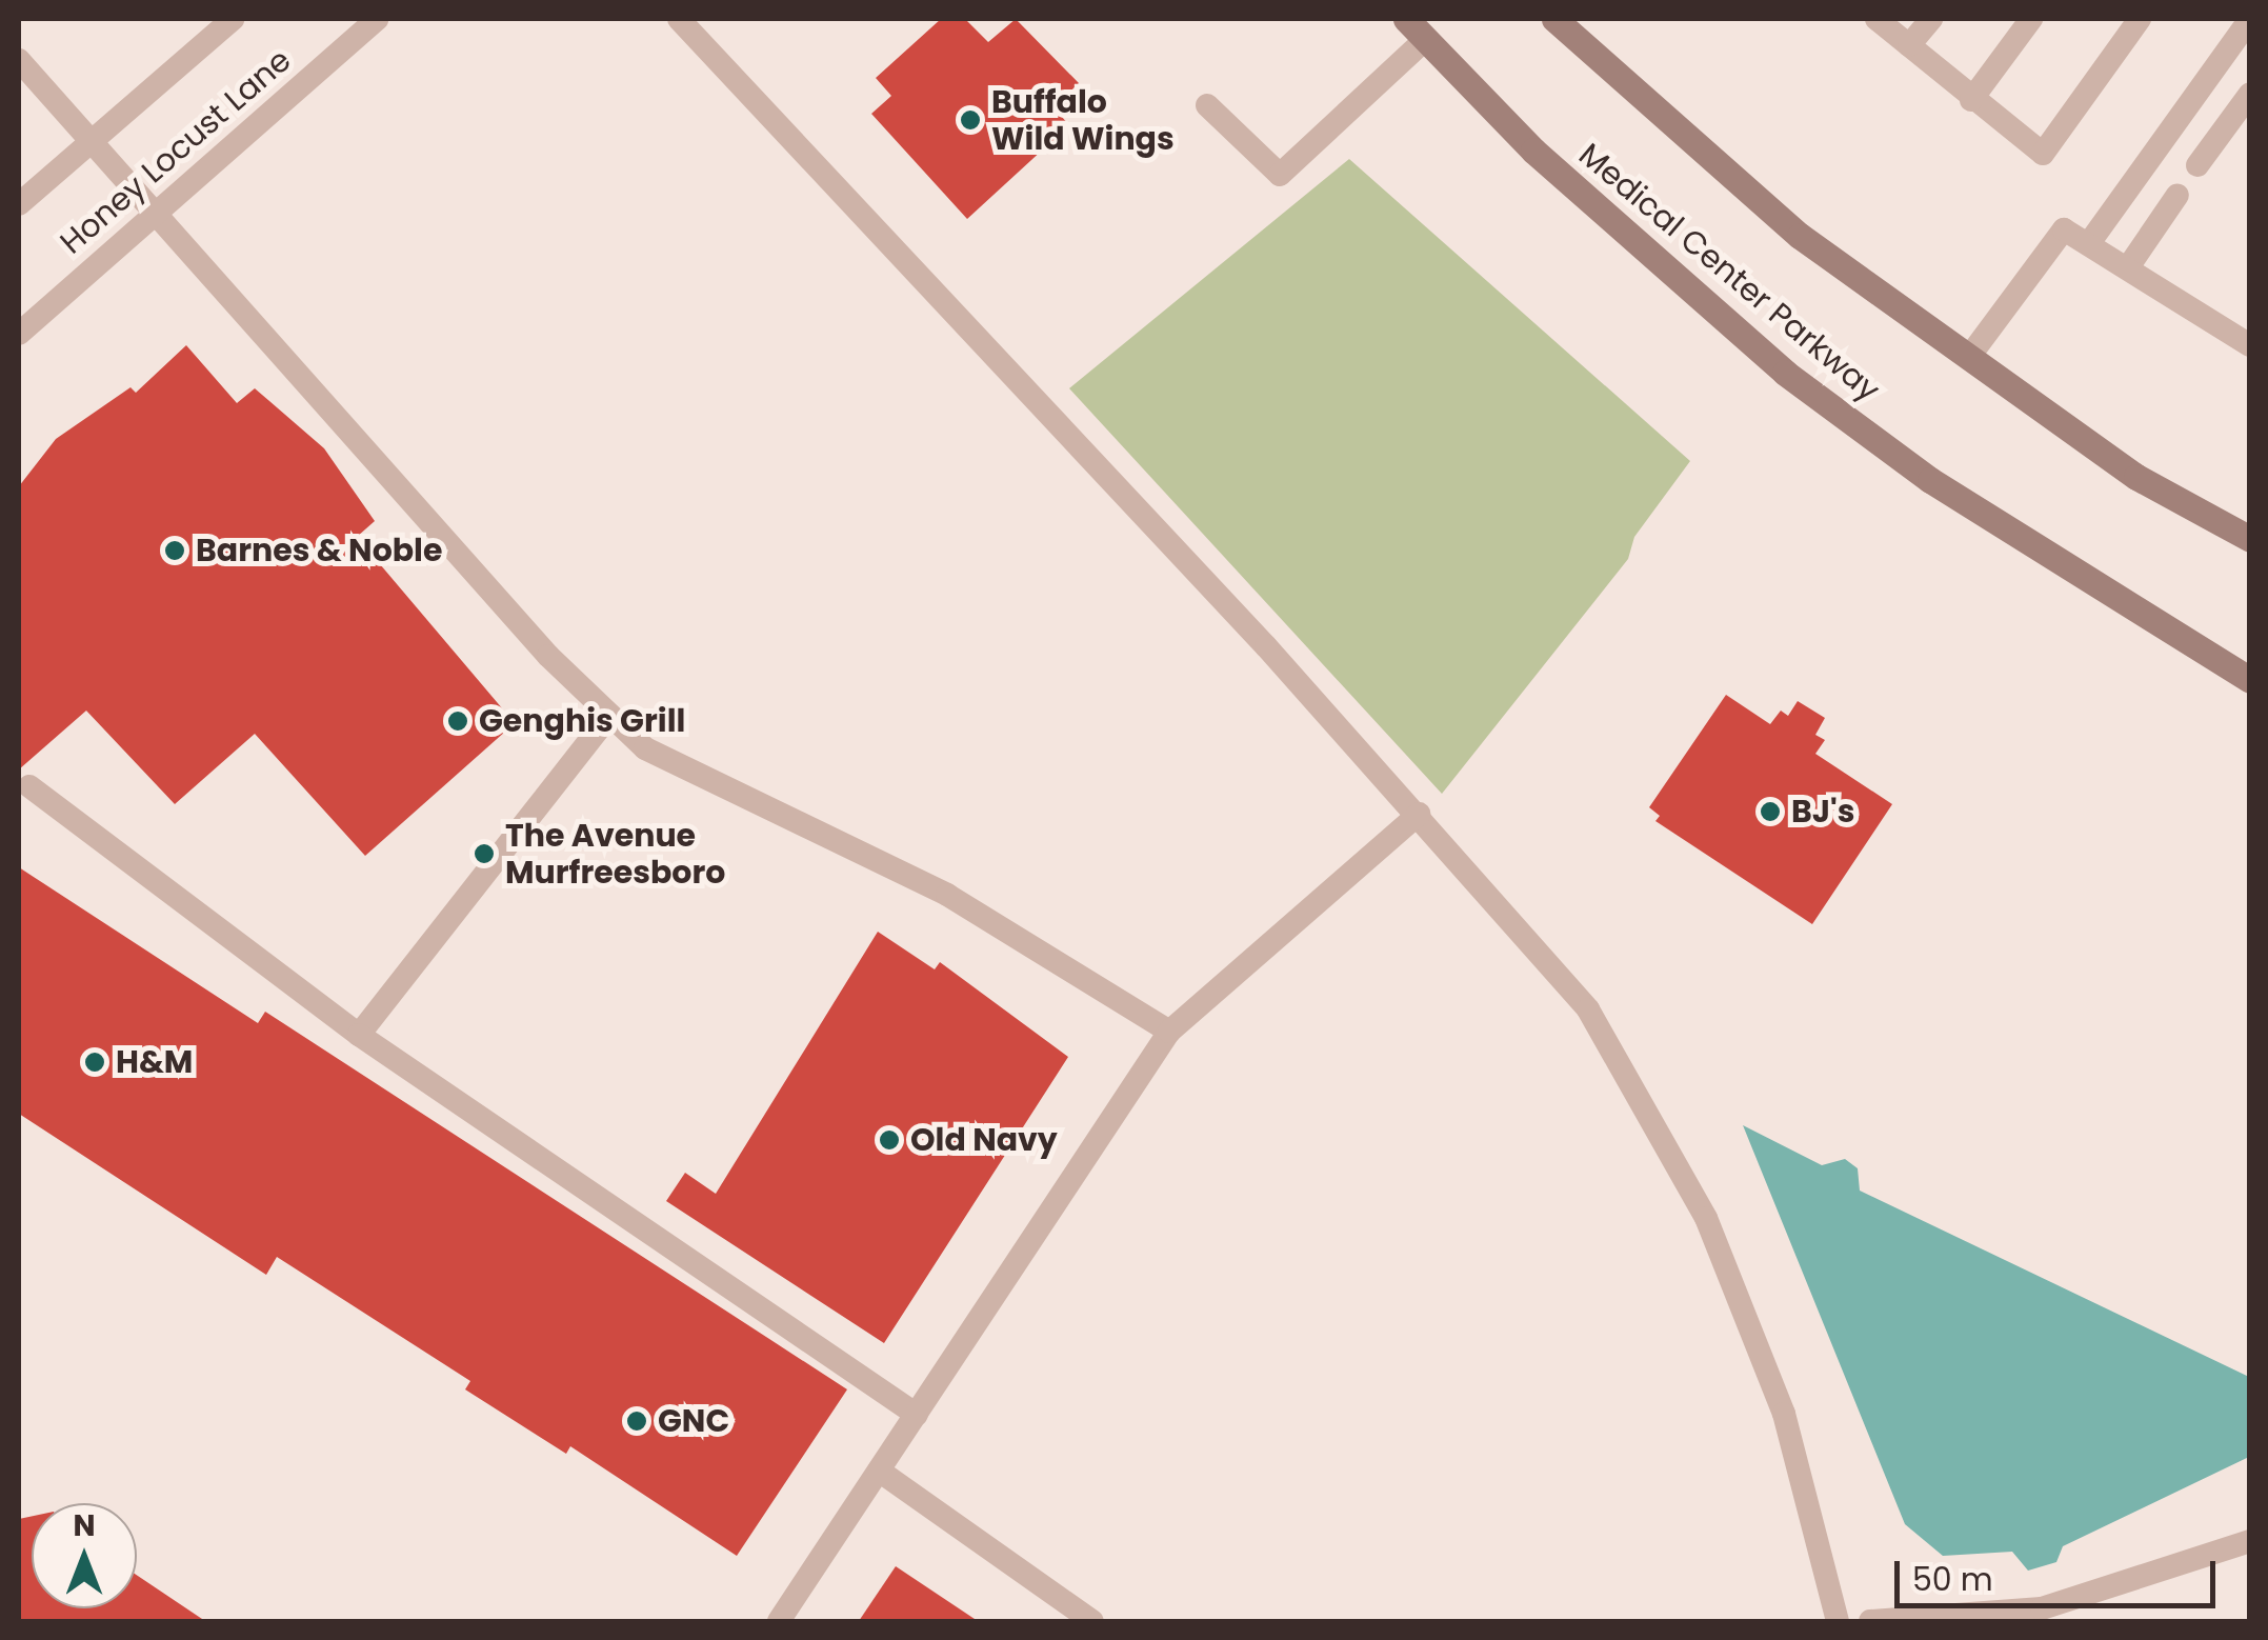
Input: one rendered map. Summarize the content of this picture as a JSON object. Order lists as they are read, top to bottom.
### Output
{
  "streets": {
    "main road": ["Medical Center Parkway"],
    "lane": ["Honey Locust Lane"]
  },
  "places": [
    "Buffalo Wild Wings",
    "Barnes & Noble",
    "Genghis Grill",
    "BJ's",
    "The Avenue Murfreesboro",
    "H&M",
    "Old Navy",
    "GNC"
  ],
  "scale_bar": "50 m",
  "north": "top"
}
